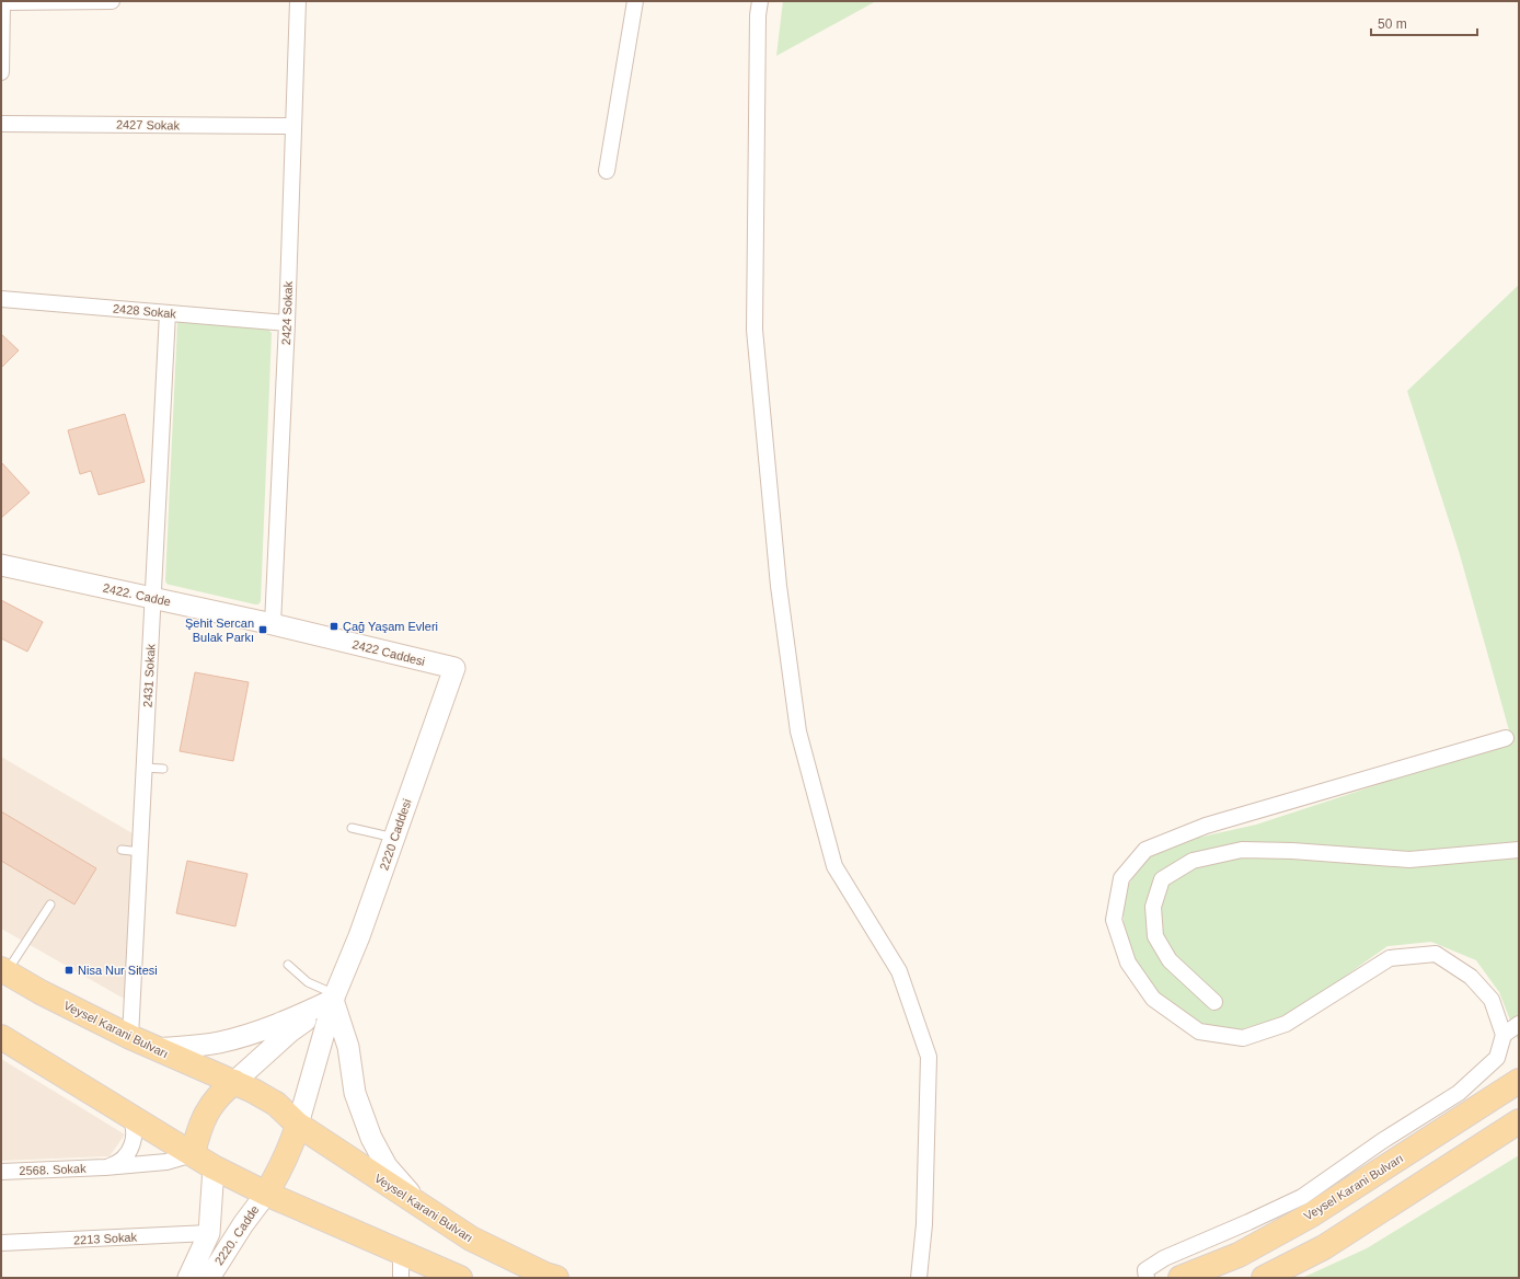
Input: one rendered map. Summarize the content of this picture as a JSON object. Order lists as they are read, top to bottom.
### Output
{
  "streets": {
    "main road": ["Veysel Karani Bulvarı"],
    "street": [
      "2427 Sokak",
      "2428 Sokak",
      "2424 Sokak",
      "2422. Cadde",
      "2422 Caddesi",
      "2431 Sokak",
      "2220 Caddesi",
      "2568. Sokak",
      "2220. Cadde",
      "2213 Sokak"
    ]
  },
  "crossings": [
    ["2427 Sokak", "2424 Sokak"],
    ["2428 Sokak", "2424 Sokak"],
    ["2428 Sokak", "2431 Sokak"],
    ["2424 Sokak", "2422. Cadde"],
    ["2424 Sokak", "2422 Caddesi"],
    ["2422. Cadde", "2422 Caddesi"],
    ["2422. Cadde", "2431 Sokak"],
    ["2422 Caddesi", "2220 Caddesi"],
    ["2431 Sokak", "Veysel Karani Bulvarı"],
    ["2220 Caddesi", "Veysel Karani Bulvarı"],
    ["2220 Caddesi", "2568. Sokak"],
    ["2220 Caddesi", "2220. Cadde"],
    ["Veysel Karani Bulvarı", "2568. Sokak"],
    ["Veysel Karani Bulvarı", "2220. Cadde"],
    ["2568. Sokak", "2220. Cadde"],
    ["2220. Cadde", "2213 Sokak"]
  ],
  "places": {
    "transit": ["Çağ Yaşam Evleri", "Şehit Sercan Bulak Parkı", "Nisa Nur Sitesi"]
  },
  "scale_bar": "50 m"
}
